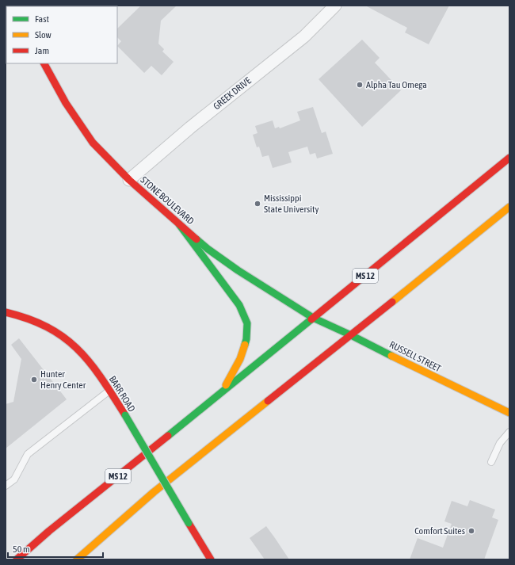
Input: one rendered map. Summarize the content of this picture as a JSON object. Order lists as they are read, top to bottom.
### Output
{
  "streets": {
    "main road": [
      "STONE BOULEVARD",
      "MS 12",
      "RUSSELL STREET",
      "BARR ROAD"
    ],
    "street": ["GREEK DRIVE"]
  },
  "crossings": [
    ["GREEK DRIVE", "STONE BOULEVARD"],
    ["STONE BOULEVARD", "MS 12"],
    ["STONE BOULEVARD", "RUSSELL STREET"],
    ["MS 12", "RUSSELL STREET"]
  ],
  "places": [
    "Alpha Tau Omega",
    "Mississippi State University",
    "Hunter Henry Center",
    "Comfort Suites"
  ],
  "legend": ["Fast", "Slow", "Jam"],
  "scale_bar": "50 m"
}
